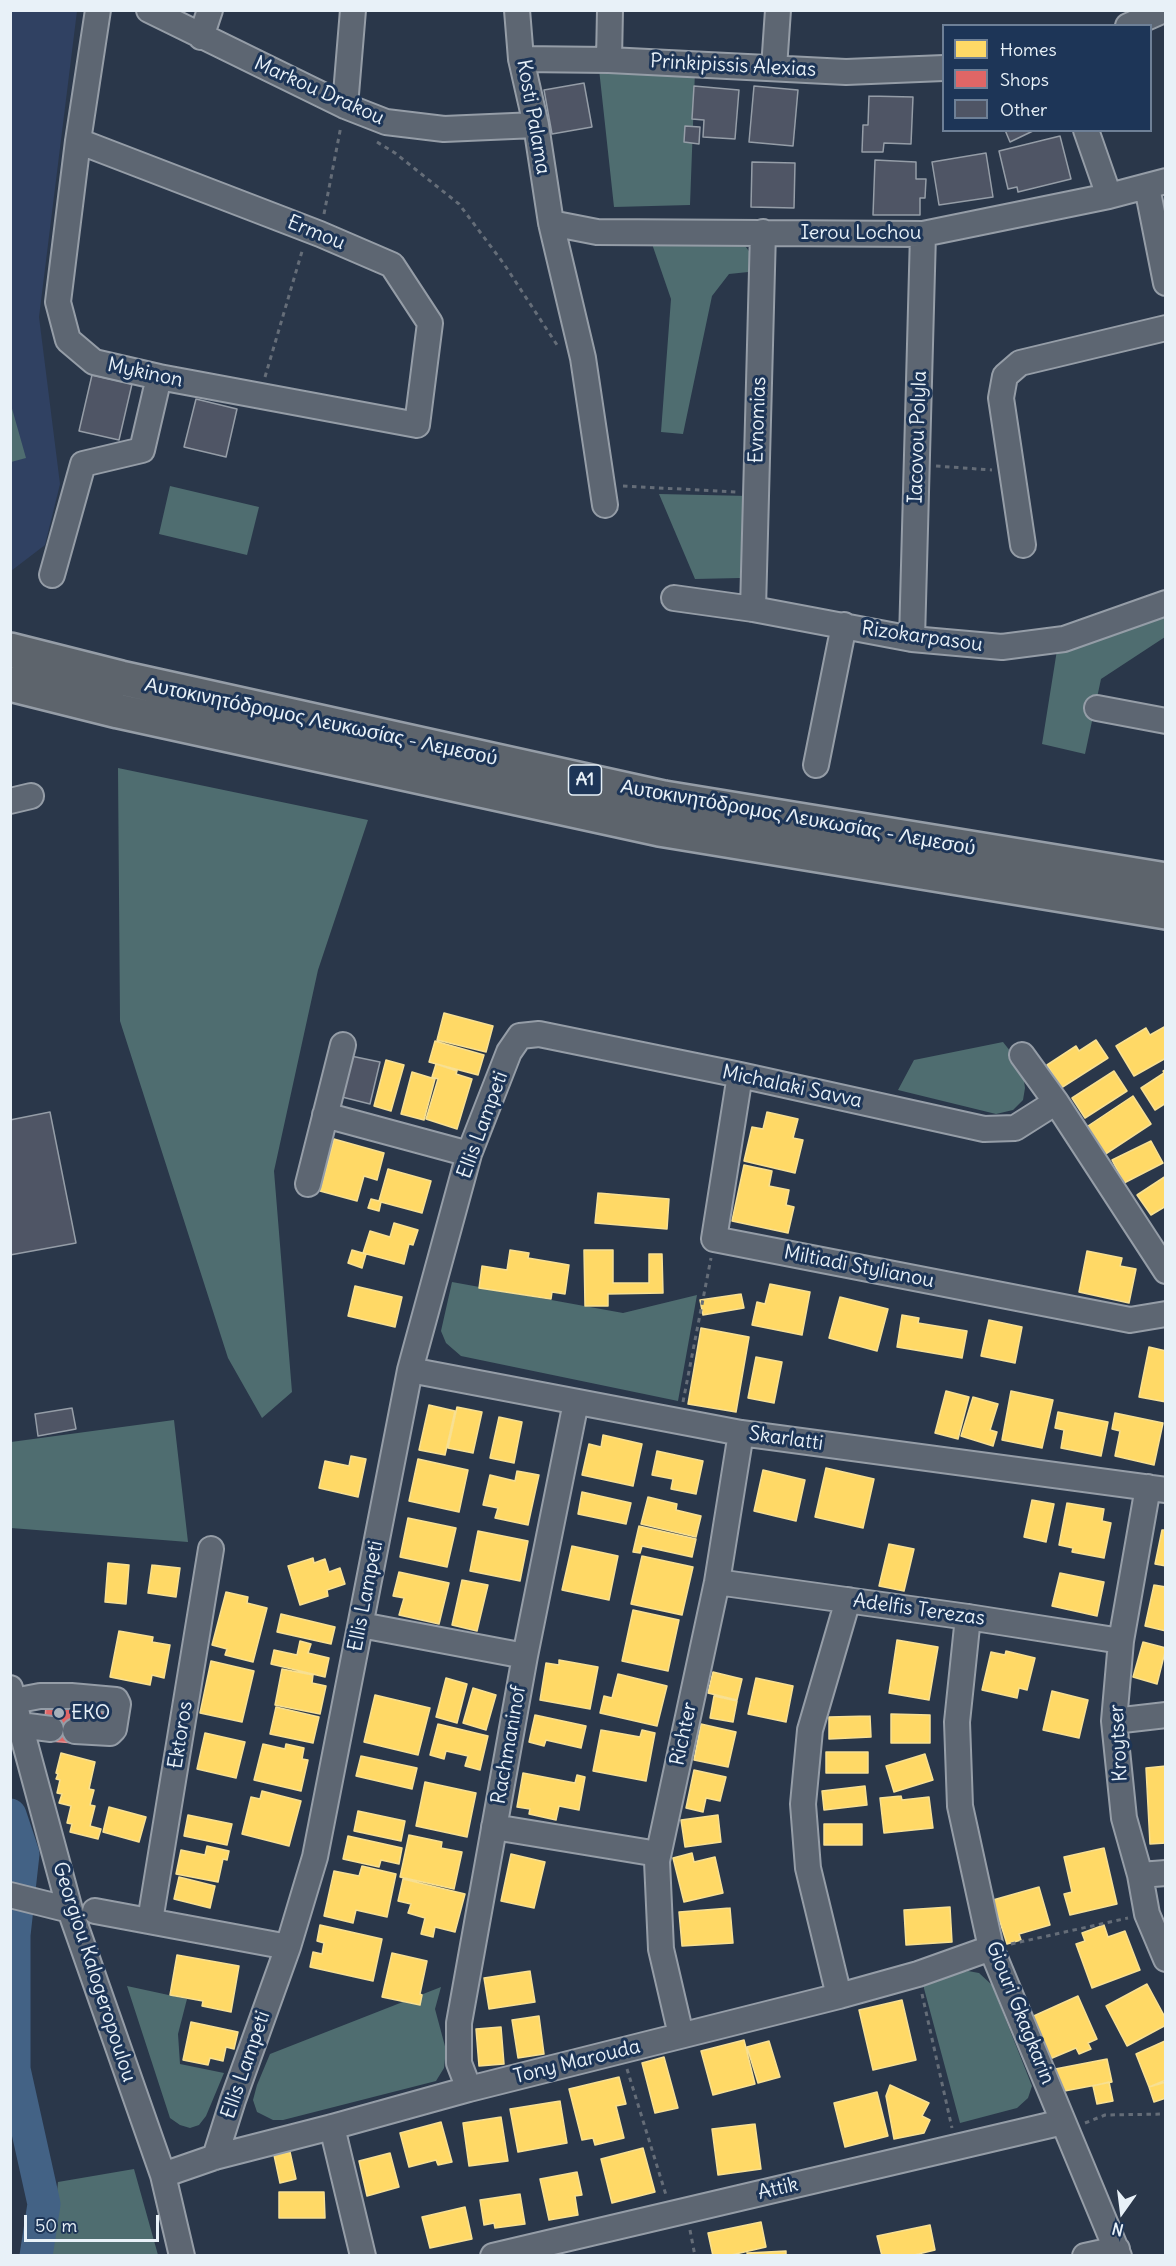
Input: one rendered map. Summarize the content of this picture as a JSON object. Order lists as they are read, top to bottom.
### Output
{
  "streets": {
    "highway": ["Αυτοκινητόδρομος Λευκωσίας - Λεμεσού", "A1"],
    "street": [
      "Prinkipissis Alexias",
      "Markou Drakou",
      "Kosti Palama",
      "Ermou",
      "Ierou Lochou",
      "Mykinon",
      "Evnomias",
      "Iacovou Polyla",
      "Rizokarpasou",
      "Michalaki Savva",
      "Ellis Lampeti",
      "Miltiadi Stylianou",
      "Skarlatti",
      "Adelfis Terezas",
      "Richter",
      "Ektoros",
      "Kroytser",
      "Rachmaninof",
      "Georgiou Kalogeropoulou",
      "Giouri Gkagkarin",
      "Tony Marouda",
      "Attik"
    ]
  },
  "crossings": [
    ["Prinkipissis Alexias", "Kosti Palama"],
    ["Markou Drakou", "Kosti Palama"],
    ["Kosti Palama", "Ierou Lochou"],
    ["Ermou", "Mykinon"],
    ["Ierou Lochou", "Evnomias"],
    ["Ierou Lochou", "Iacovou Polyla"],
    ["Evnomias", "Rizokarpasou"],
    ["Iacovou Polyla", "Rizokarpasou"],
    ["Michalaki Savva", "Ellis Lampeti"],
    ["Ellis Lampeti", "Skarlatti"],
    ["Ellis Lampeti", "Tony Marouda"],
    ["Skarlatti", "Richter"],
    ["Skarlatti", "Kroytser"],
    ["Skarlatti", "Rachmaninof"],
    ["Adelfis Terezas", "Richter"],
    ["Adelfis Terezas", "Kroytser"],
    ["Adelfis Terezas", "Giouri Gkagkarin"],
    ["Richter", "Tony Marouda"],
    ["Rachmaninof", "Tony Marouda"],
    ["Georgiou Kalogeropoulou", "Tony Marouda"],
    ["Giouri Gkagkarin", "Tony Marouda"],
    ["Giouri Gkagkarin", "Attik"]
  ],
  "places": ["EKO"],
  "legend": ["Homes", "Shops", "Other"],
  "scale_bar": "50 m",
  "north": "bottom"
}
